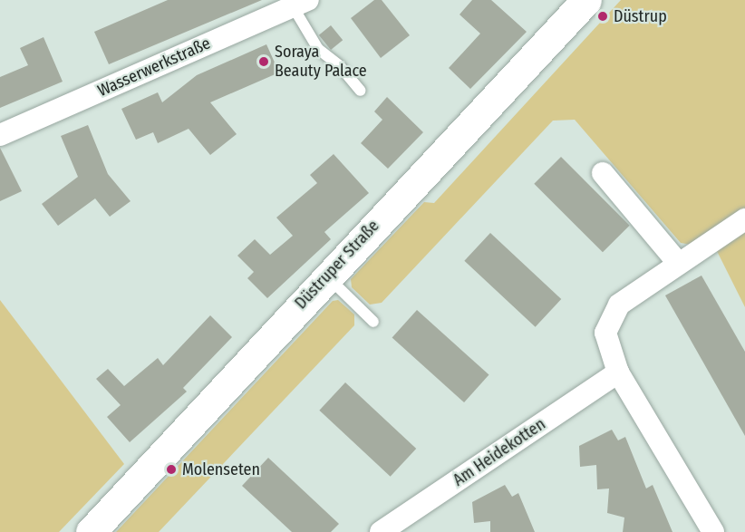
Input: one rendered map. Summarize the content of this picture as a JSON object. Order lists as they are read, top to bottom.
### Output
{
  "streets": {
    "street": ["Wasserwerkstraße", "Düstruper Straße", "Am Heidekotten"]
  },
  "places": ["Düstrup", "Soraya Beauty Palace", "Molenseten"]
}
